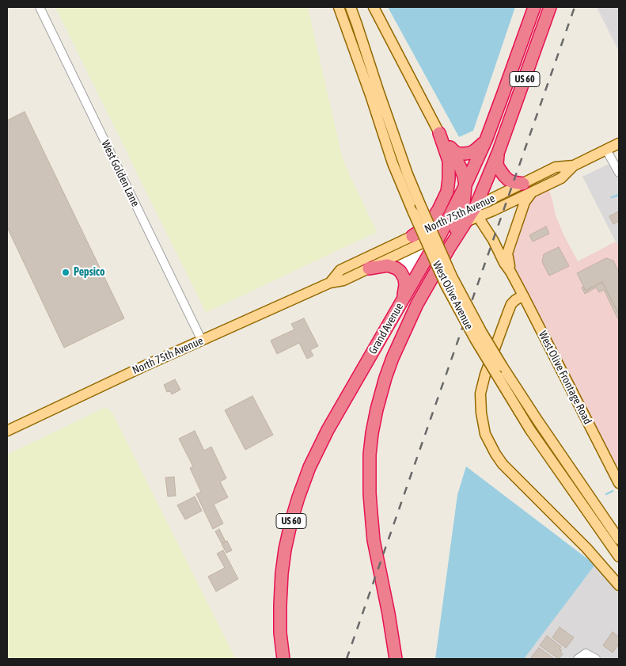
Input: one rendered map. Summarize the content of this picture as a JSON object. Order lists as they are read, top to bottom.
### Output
{
  "streets": {
    "highway": ["US 60", "Grand Avenue"],
    "main road": ["North 75th Avenue", "West Olive Avenue", "West Olive Frontage Road"],
    "street": ["West Golden Lane"]
  },
  "crossings": [
    ["West Golden Lane", "North 75th Avenue"],
    ["North 75th Avenue", "Grand Avenue"]
  ],
  "places": ["Pepsico"]
}
